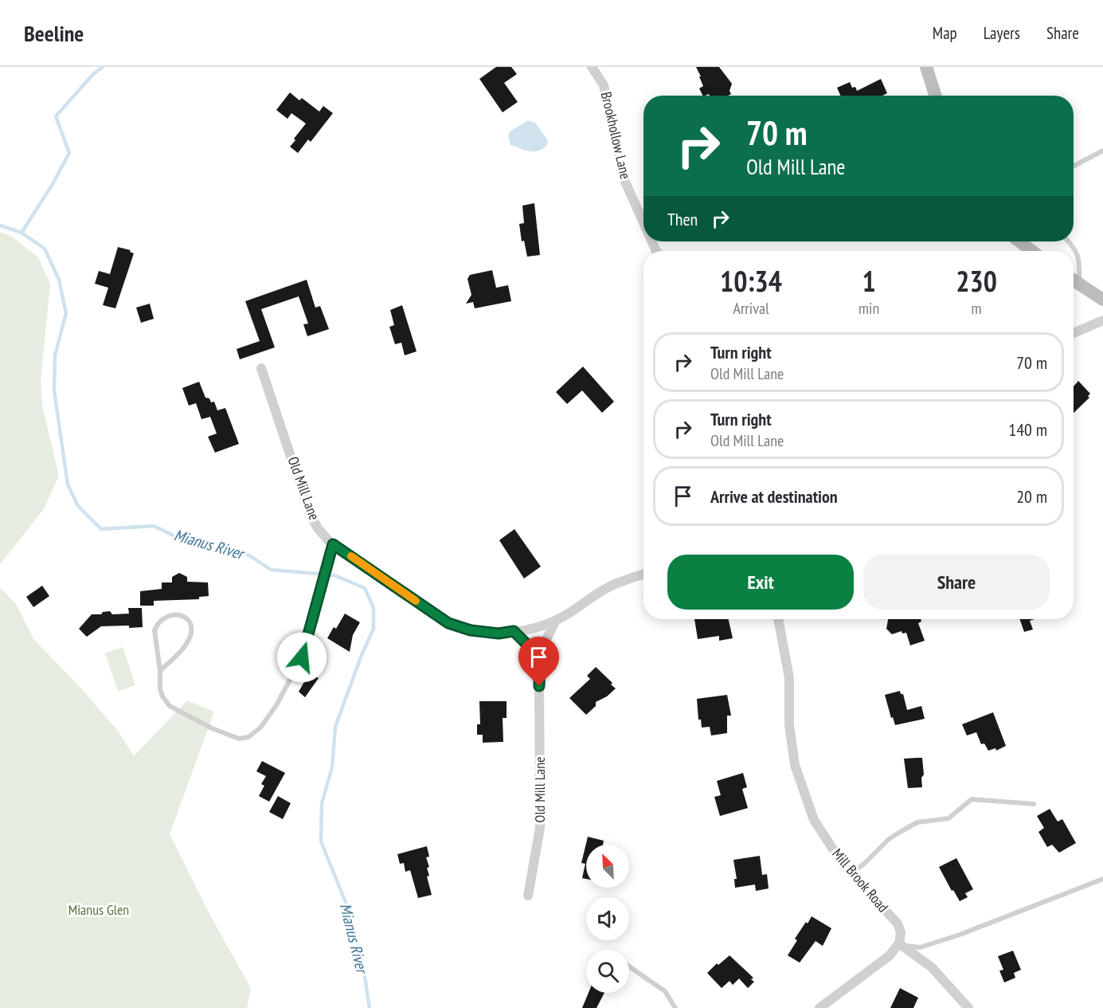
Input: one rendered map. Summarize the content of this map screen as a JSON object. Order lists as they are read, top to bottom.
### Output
{
  "streets": {
    "street": ["Brookhollow Lane", "Old Mill Lane", "Mill Brook Road"]
  },
  "water": ["Mianus River"],
  "parks": ["Mianus Glen"],
  "north": "top left",
  "page": {
    "header": "Beeline",
    "nav": ["Map", "Layers", "Share"],
    "turn": ["70 m", "Old Mill Lane"],
    "then": "Then",
    "eta": [
      "10:34",
      "Arrival",
      "1",
      "min",
      "230",
      "m"
    ],
    "list": [
      {
        "name": "Turn right",
        "note": "Old Mill Lane",
        "value": "70 m"
      },
      {
        "name": "Turn right",
        "note": "Old Mill Lane",
        "value": "140 m"
      },
      {
        "name": "Arrive at destination",
        "value": "20 m"
      }
    ],
    "buttons": ["Exit", "Share"]
  }
}
